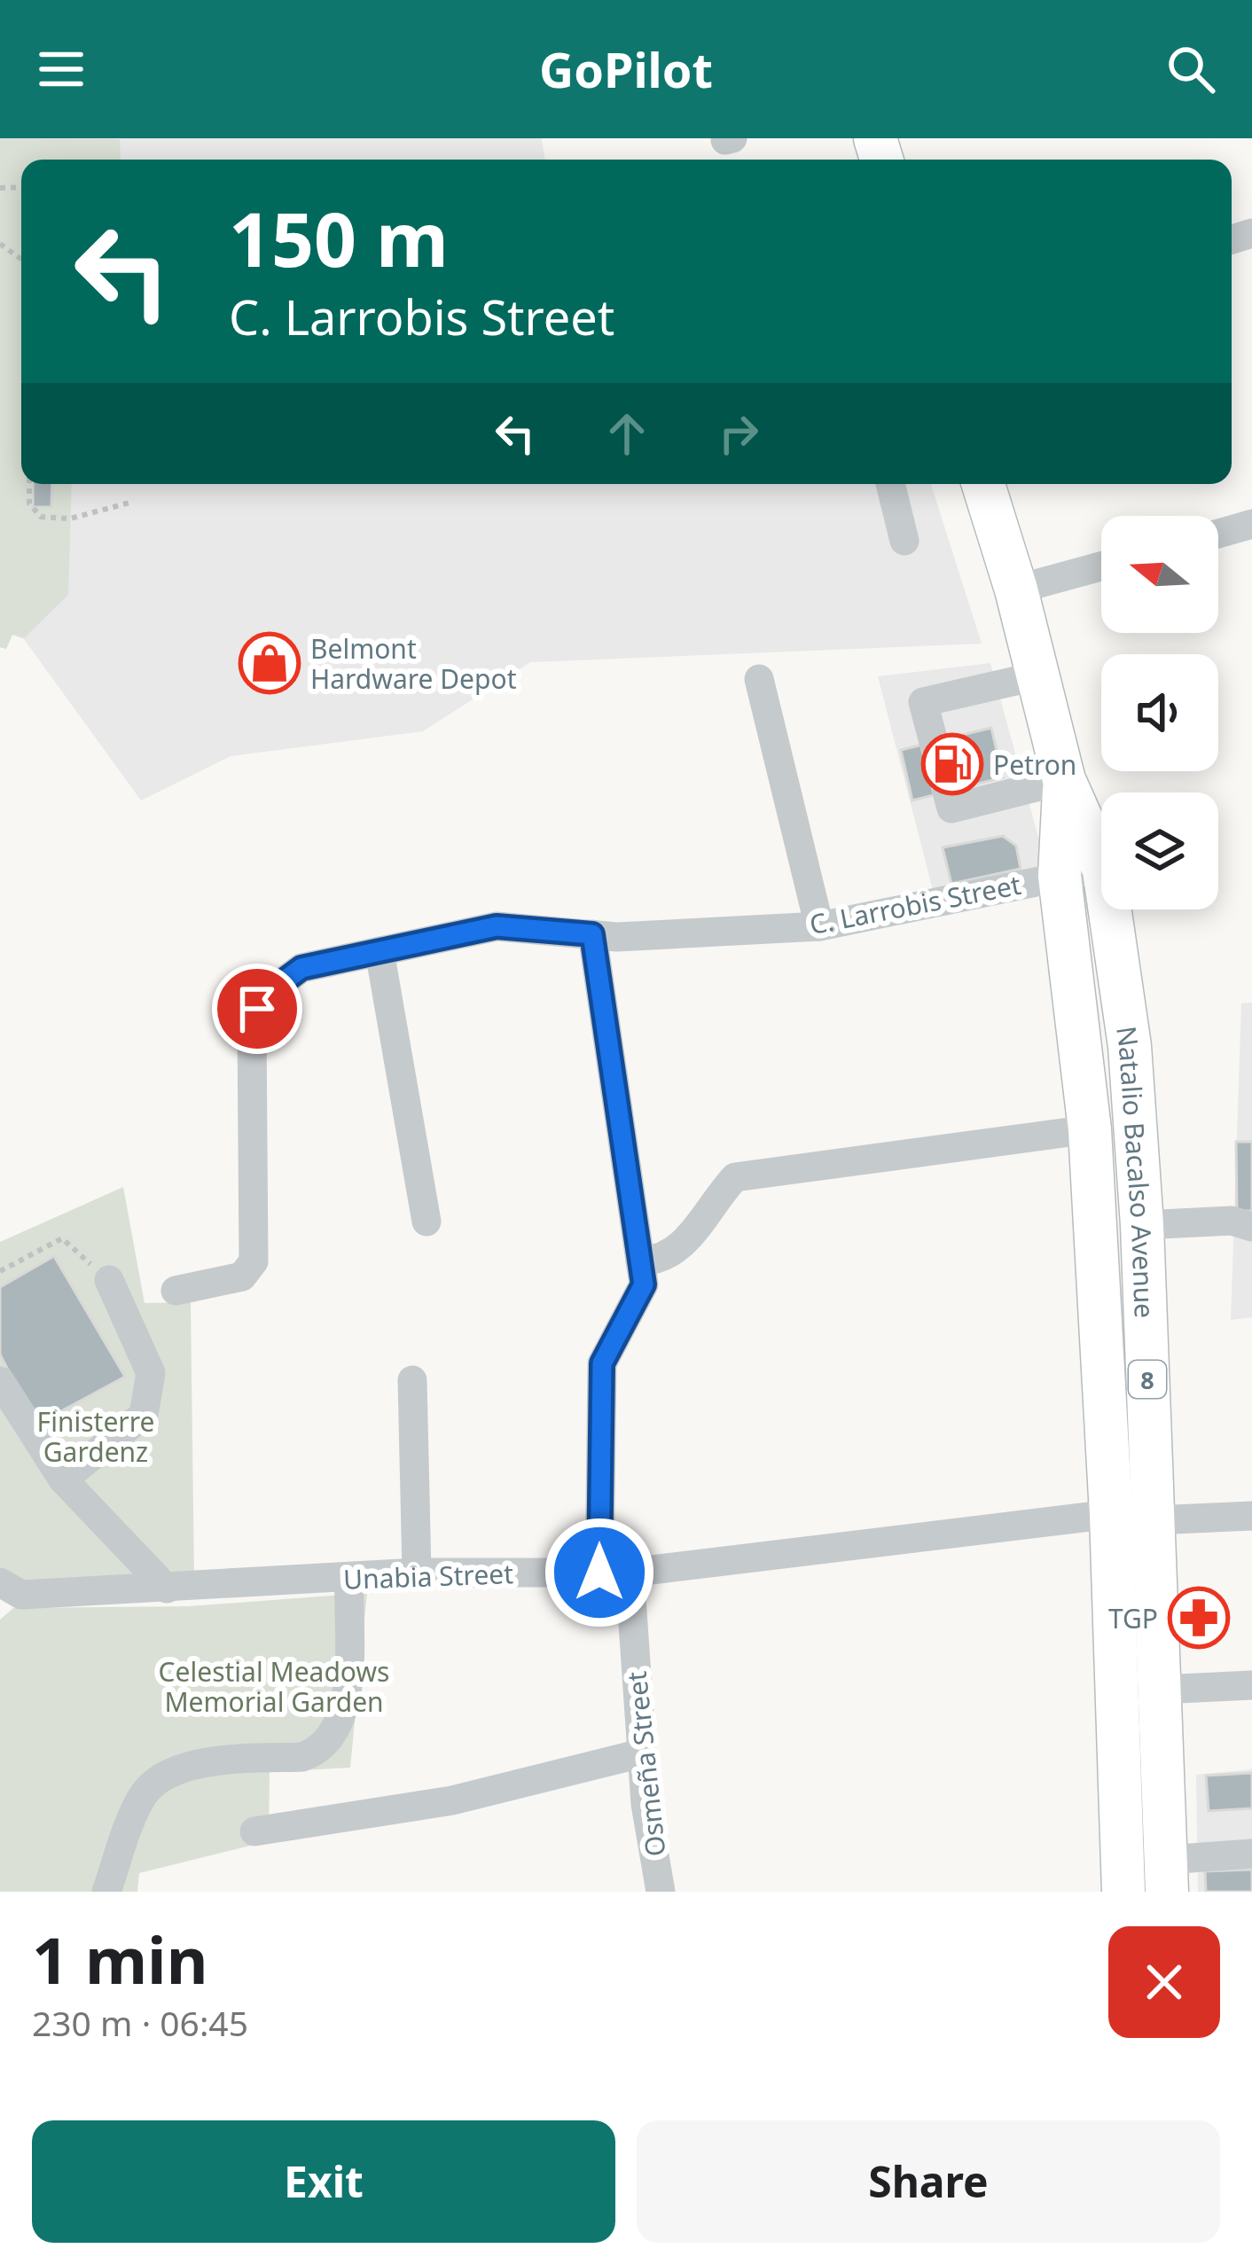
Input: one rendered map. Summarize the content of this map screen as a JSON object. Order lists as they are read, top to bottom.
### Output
{
  "streets": {
    "highway": ["Natalio Bacalso Avenue", "8"],
    "street": ["C. Larrobis Street", "Unabia Street", "Osmeña Street"]
  },
  "crossings": [
    ["C. Larrobis Street", "Natalio Bacalso Avenue"],
    ["C. Larrobis Street", "Osmeña Street"],
    ["Natalio Bacalso Avenue", "Unabia Street"],
    ["Unabia Street", "Osmeña Street"]
  ],
  "parks": ["Finisterre Gardenz", "Celestial Meadows Memorial Garden"],
  "places": {
    "shop": ["Belmont Hardware Depot"],
    "fuel station": ["Petron"],
    "pharmacy": ["TGP"]
  },
  "north": "left",
  "page": {
    "header": "GoPilot",
    "turn": ["150 m", "C. Larrobis Street"],
    "heading": ["1 min", "230 m · 06:45"],
    "buttons": ["Exit", "Share"]
  }
}
